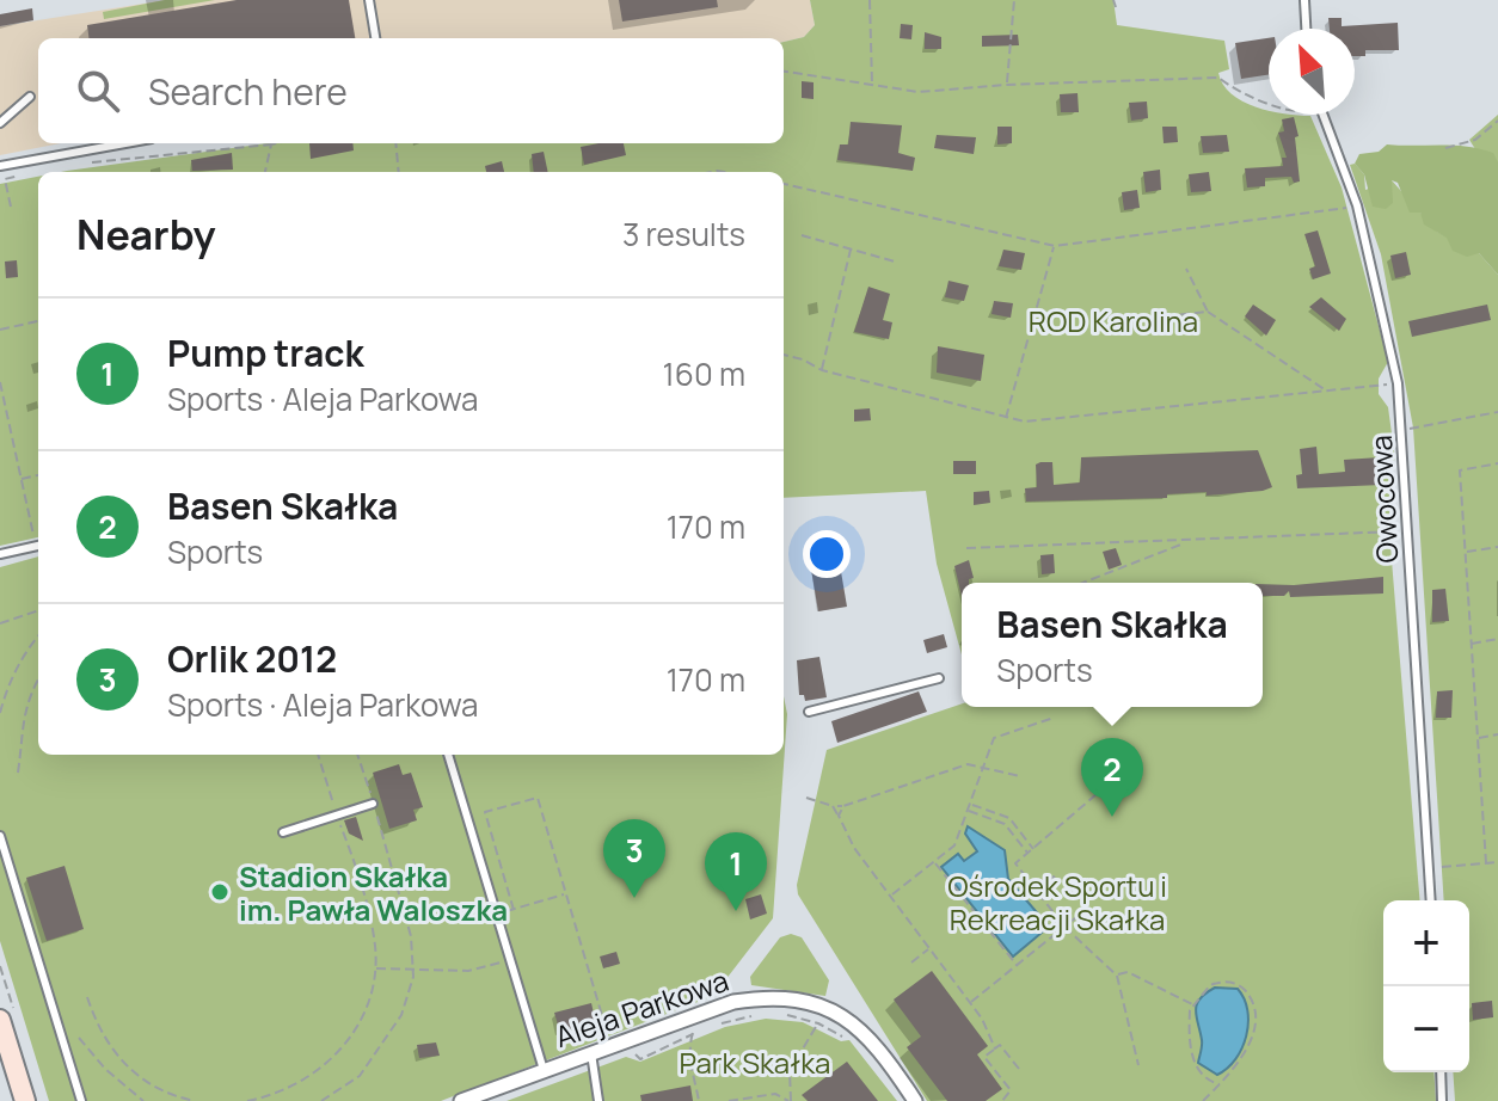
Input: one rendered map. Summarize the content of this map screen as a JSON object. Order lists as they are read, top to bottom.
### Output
{
  "streets": {
    "street": ["Aleja Parkowa"],
    "lane": ["Owocowa"]
  },
  "parks": ["ROD Karolina", "Ośrodek Sportu i Rekreacji Skałka", "Park Skałka"],
  "places": ["Stadion Skałka im. Pawła Waloszka"],
  "north": "top left",
  "page": {
    "search": "Search here",
    "heading": ["Nearby", "3 results"],
    "list": [
      {
        "mark": "1",
        "name": "Pump track",
        "note": "Sports · Aleja Parkowa",
        "value": "160 m"
      },
      {
        "mark": "2",
        "name": "Basen Skałka",
        "note": "Sports",
        "value": "170 m"
      },
      {
        "mark": "3",
        "name": "Orlik 2012",
        "note": "Sports · Aleja Parkowa",
        "value": "170 m"
      }
    ],
    "popup": ["Basen Skałka", "Sports"],
    "pins": ["2", "3", "1"],
    "map_buttons": ["+", "−"]
  }
}
